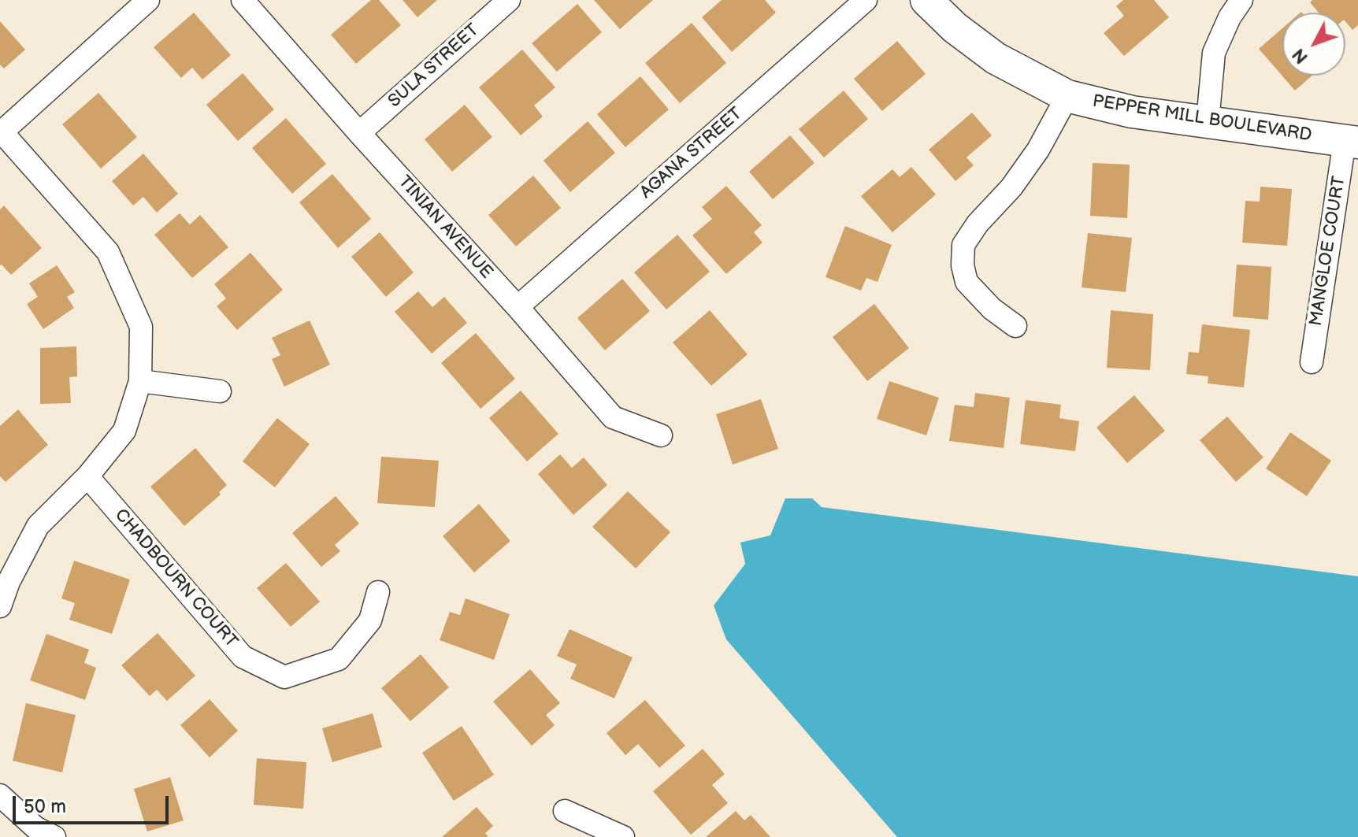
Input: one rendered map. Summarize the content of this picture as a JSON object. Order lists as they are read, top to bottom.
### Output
{
  "streets": {
    "street": [
      "SULA STREET",
      "PEPPER MILL BOULEVARD",
      "AGANA STREET",
      "TINIAN AVENUE",
      "MANGLOE COURT",
      "CHADBOURN COURT"
    ]
  },
  "crossings": [
    ["SULA STREET", "TINIAN AVENUE"],
    ["PEPPER MILL BOULEVARD", "MANGLOE COURT"],
    ["AGANA STREET", "TINIAN AVENUE"]
  ],
  "scale_bar": "50 m",
  "north": "bottom left"
}
